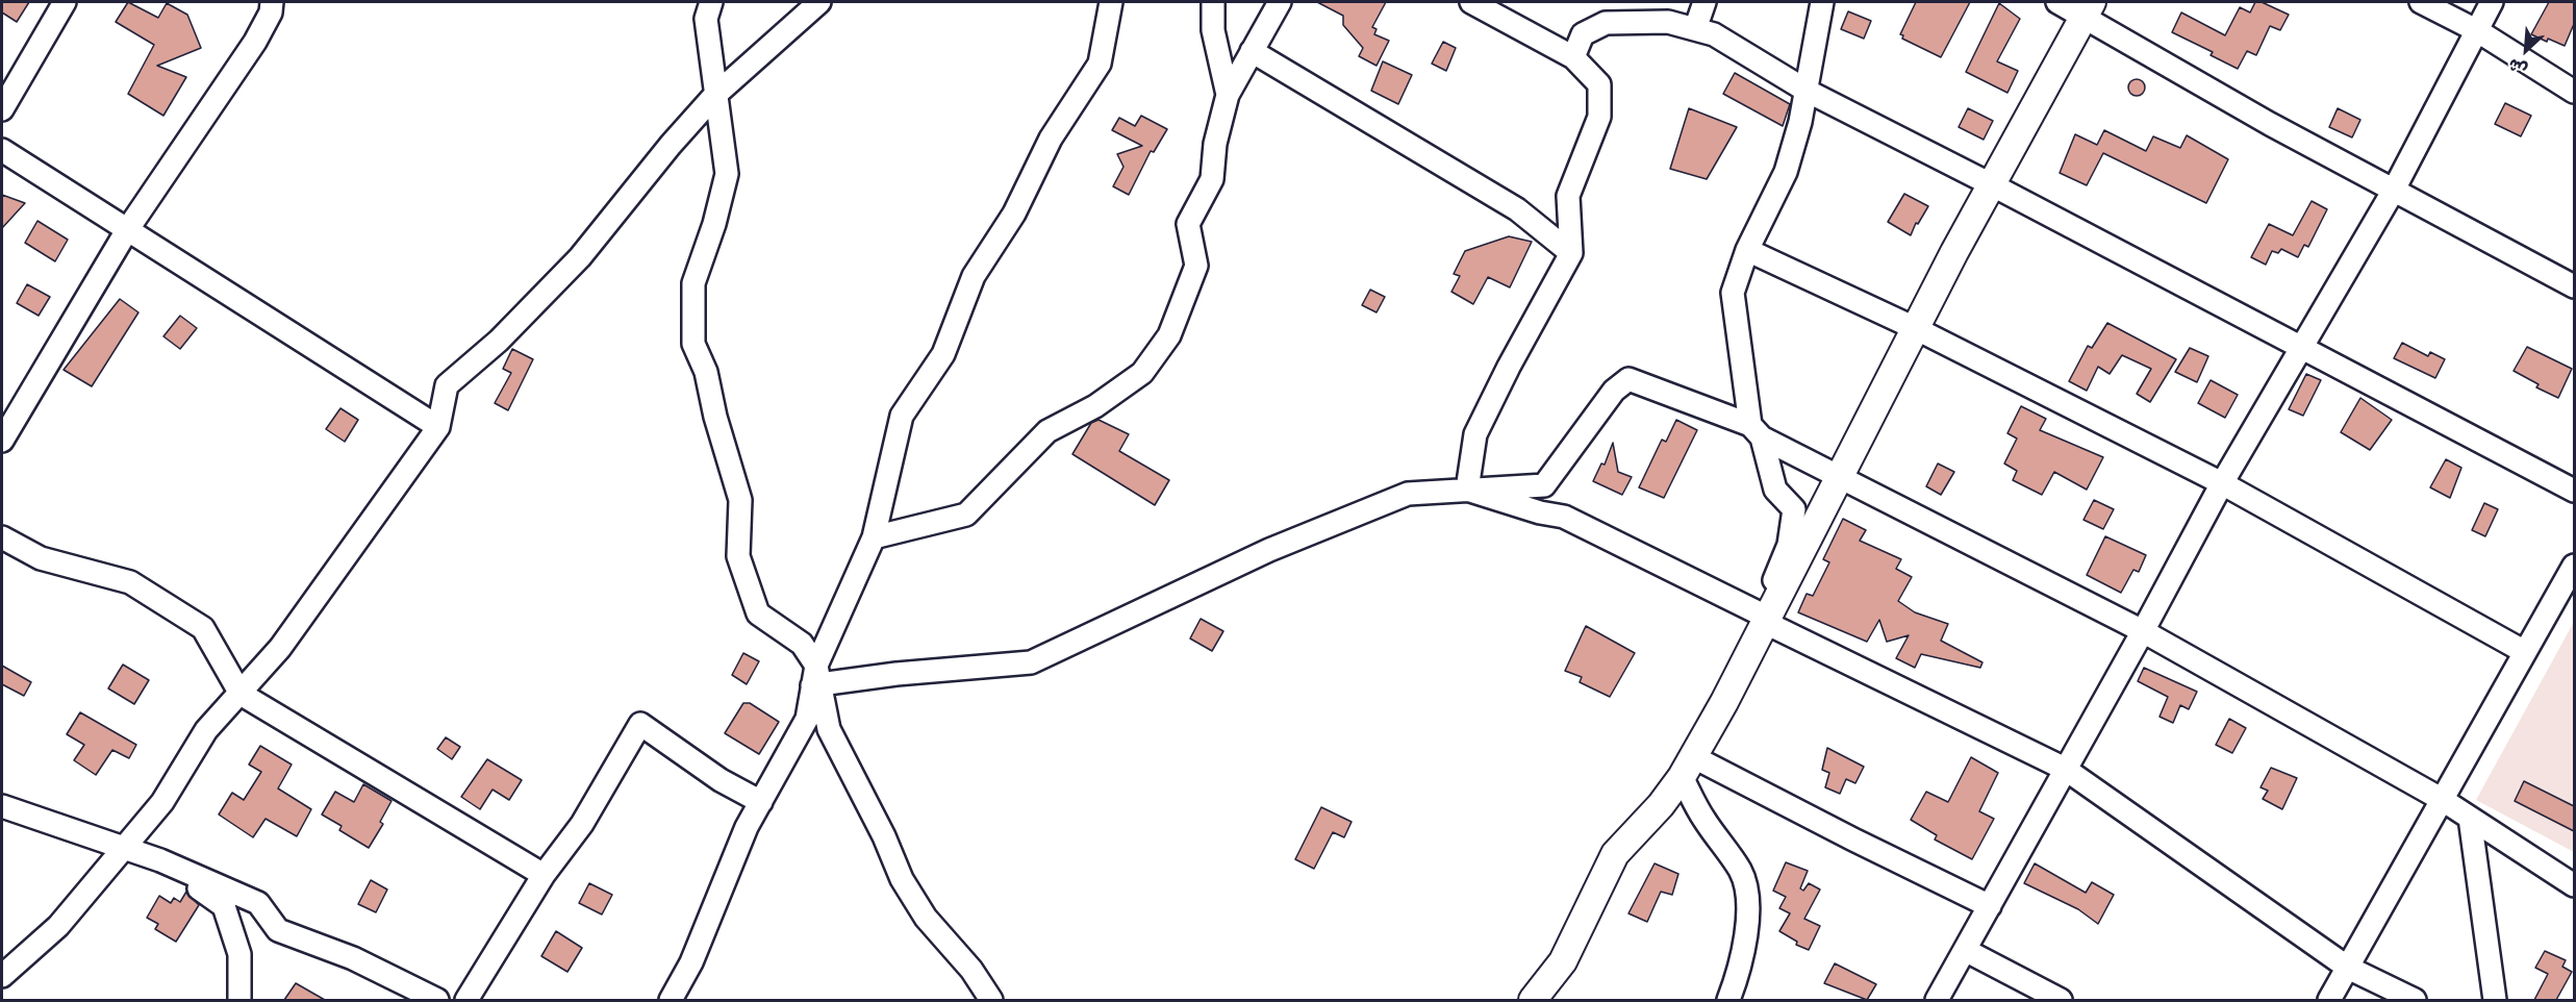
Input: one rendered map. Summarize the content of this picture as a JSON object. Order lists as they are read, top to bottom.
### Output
{
  "north": "bottom left"
}
